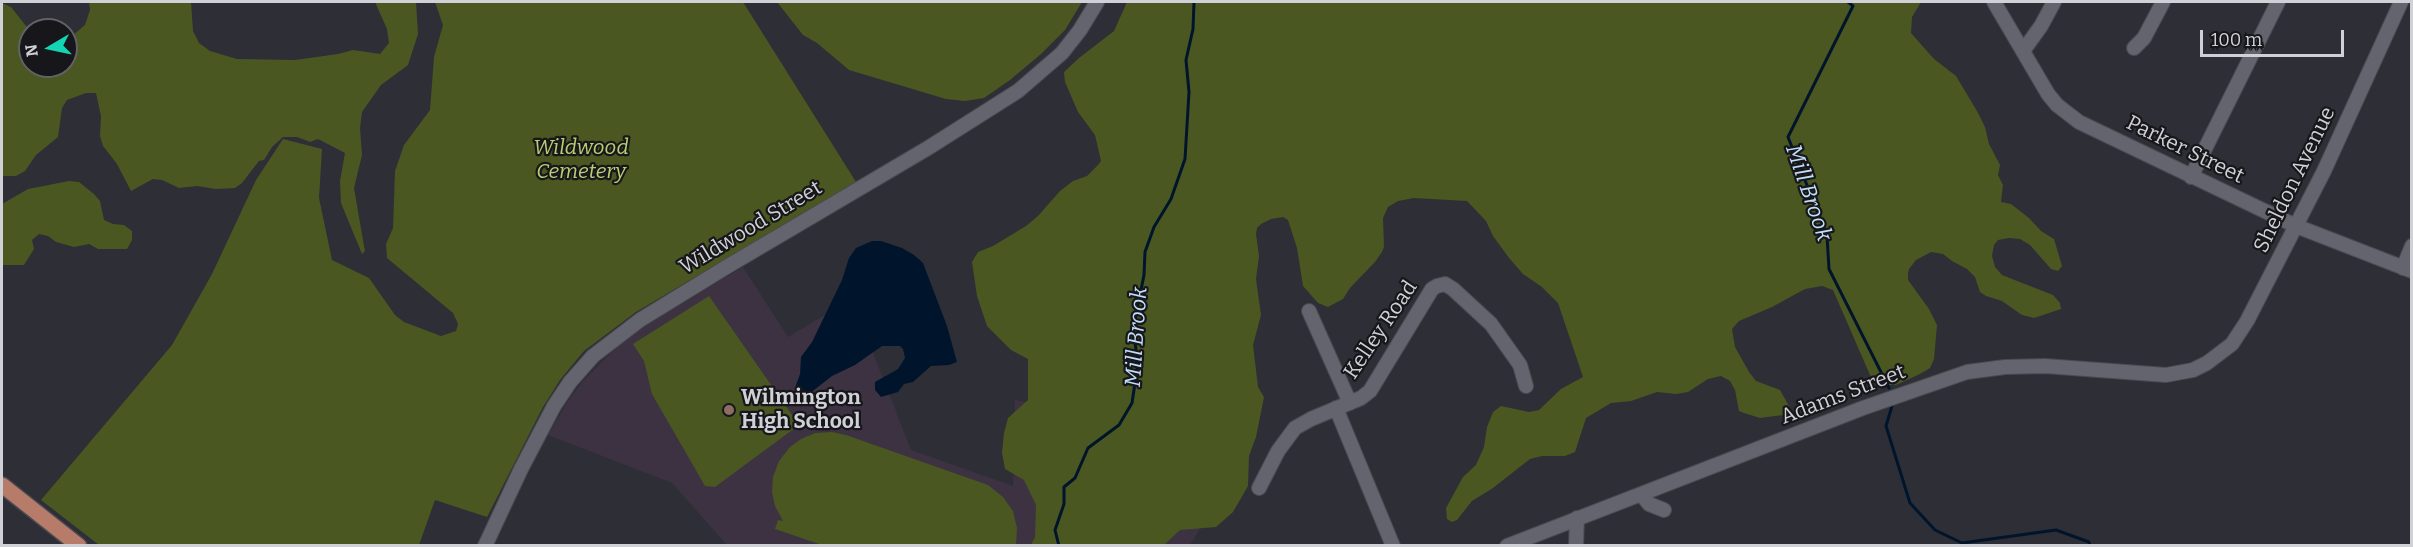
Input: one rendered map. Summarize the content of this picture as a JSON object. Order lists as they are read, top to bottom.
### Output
{
  "streets": {
    "street": [
      "Parker Street",
      "Sheldon Avenue",
      "Wildwood Street",
      "Kelley Road",
      "Adams Street"
    ]
  },
  "crossings": [
    ["Parker Street", "Sheldon Avenue"],
    ["Sheldon Avenue", "Adams Street"]
  ],
  "water": ["Mill Brook"],
  "parks": ["Wildwood Cemetery"],
  "places": ["Wilmington High School"],
  "scale_bar": "100 m",
  "north": "left"
}
